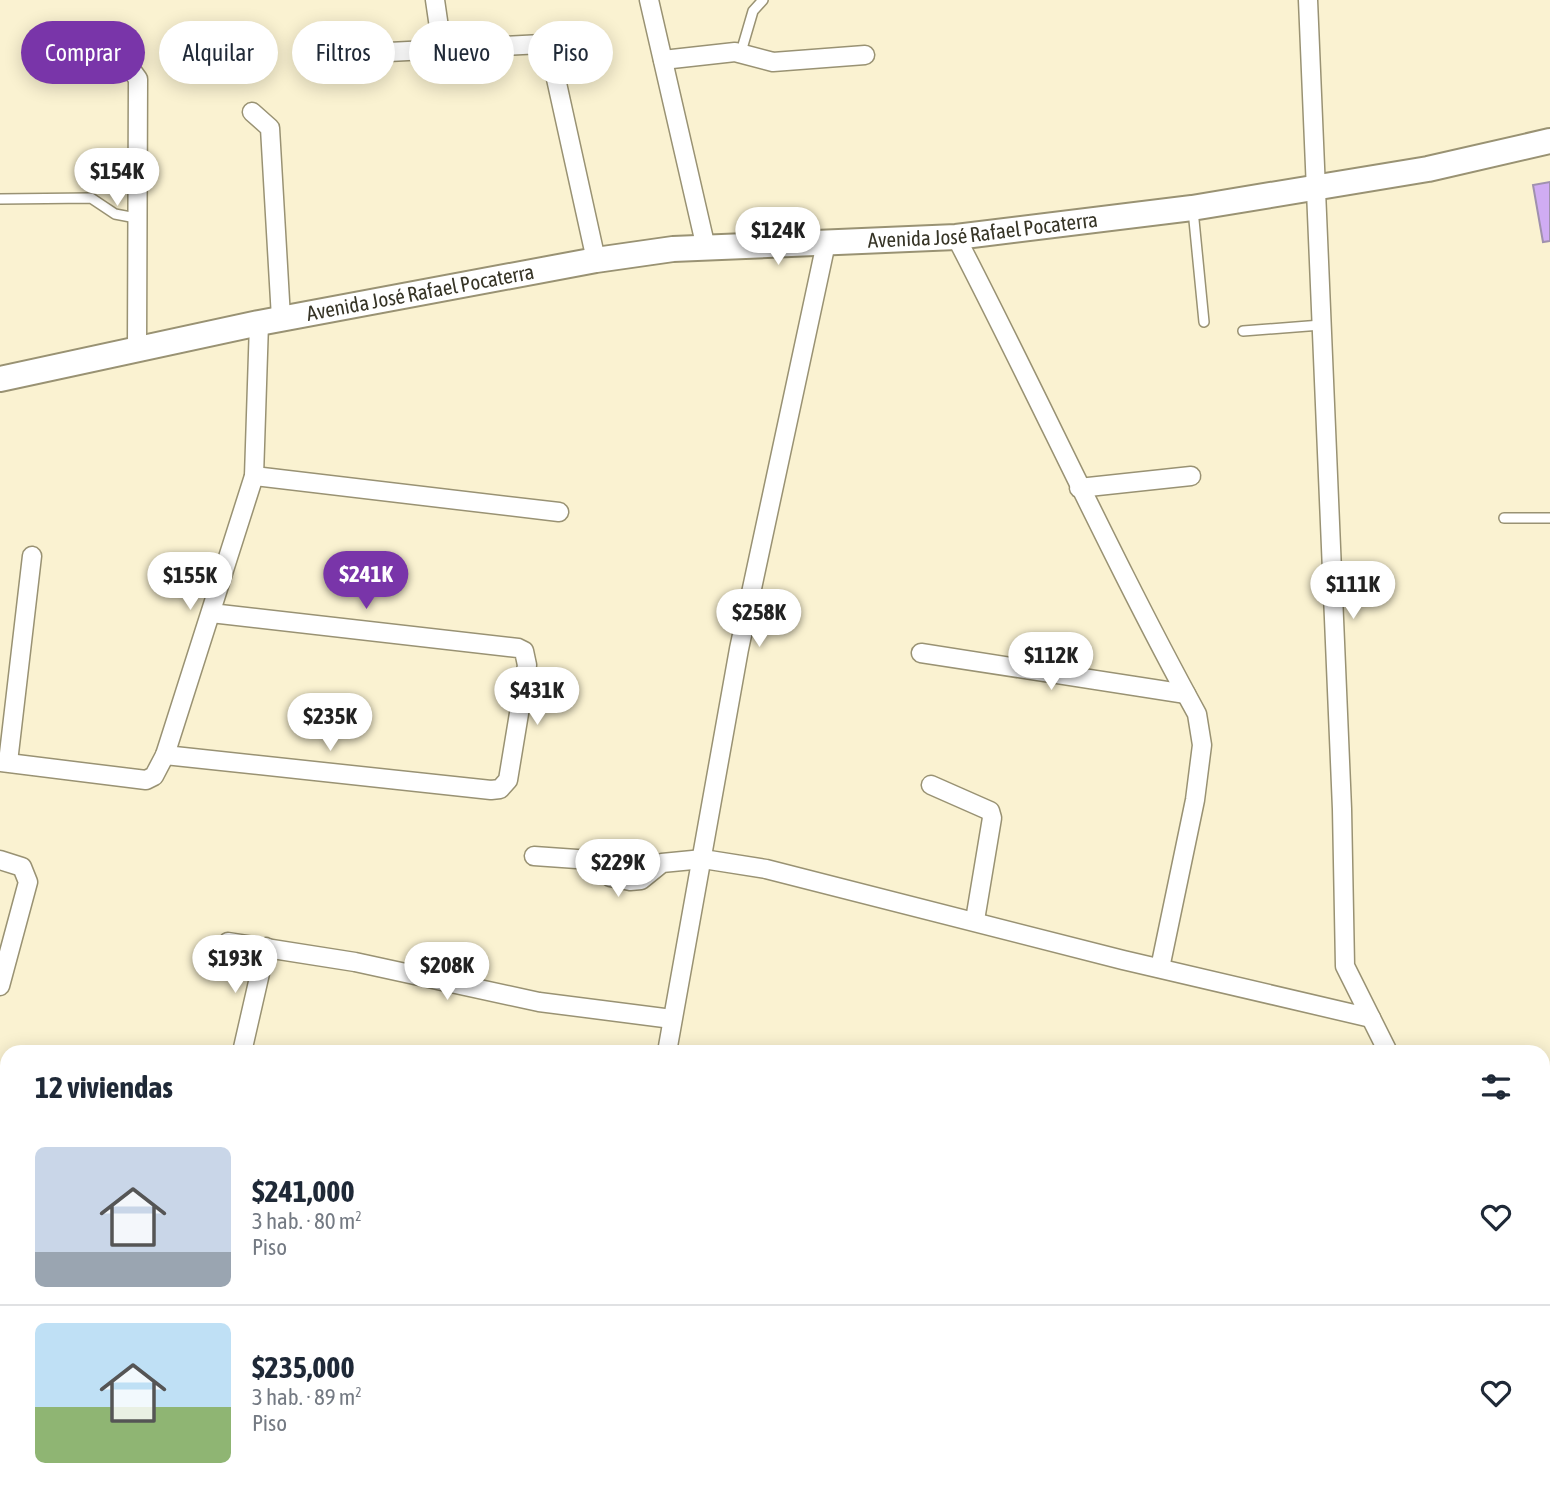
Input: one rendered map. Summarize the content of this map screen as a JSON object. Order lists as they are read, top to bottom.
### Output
{
  "streets": {
    "street": ["Avenida José Rafael Pocaterra"]
  },
  "page": {
    "chip": [
      "Comprar",
      "Alquilar",
      "Filtros",
      "Nuevo",
      "Piso"
    ],
    "price": [
      "$154K",
      "$124K",
      "$241K",
      "$155K",
      "$111K",
      "$258K",
      "$112K",
      "$431K",
      "$235K",
      "$229K",
      "$193K",
      "$208K"
    ],
    "heading": "12 viviendas",
    "list": [
      {
        "name": "$241,000",
        "note": "3 hab. · 80 m² · Piso"
      },
      {
        "name": "$235,000",
        "note": "3 hab. · 89 m² · Piso"
      }
    ]
  }
}
